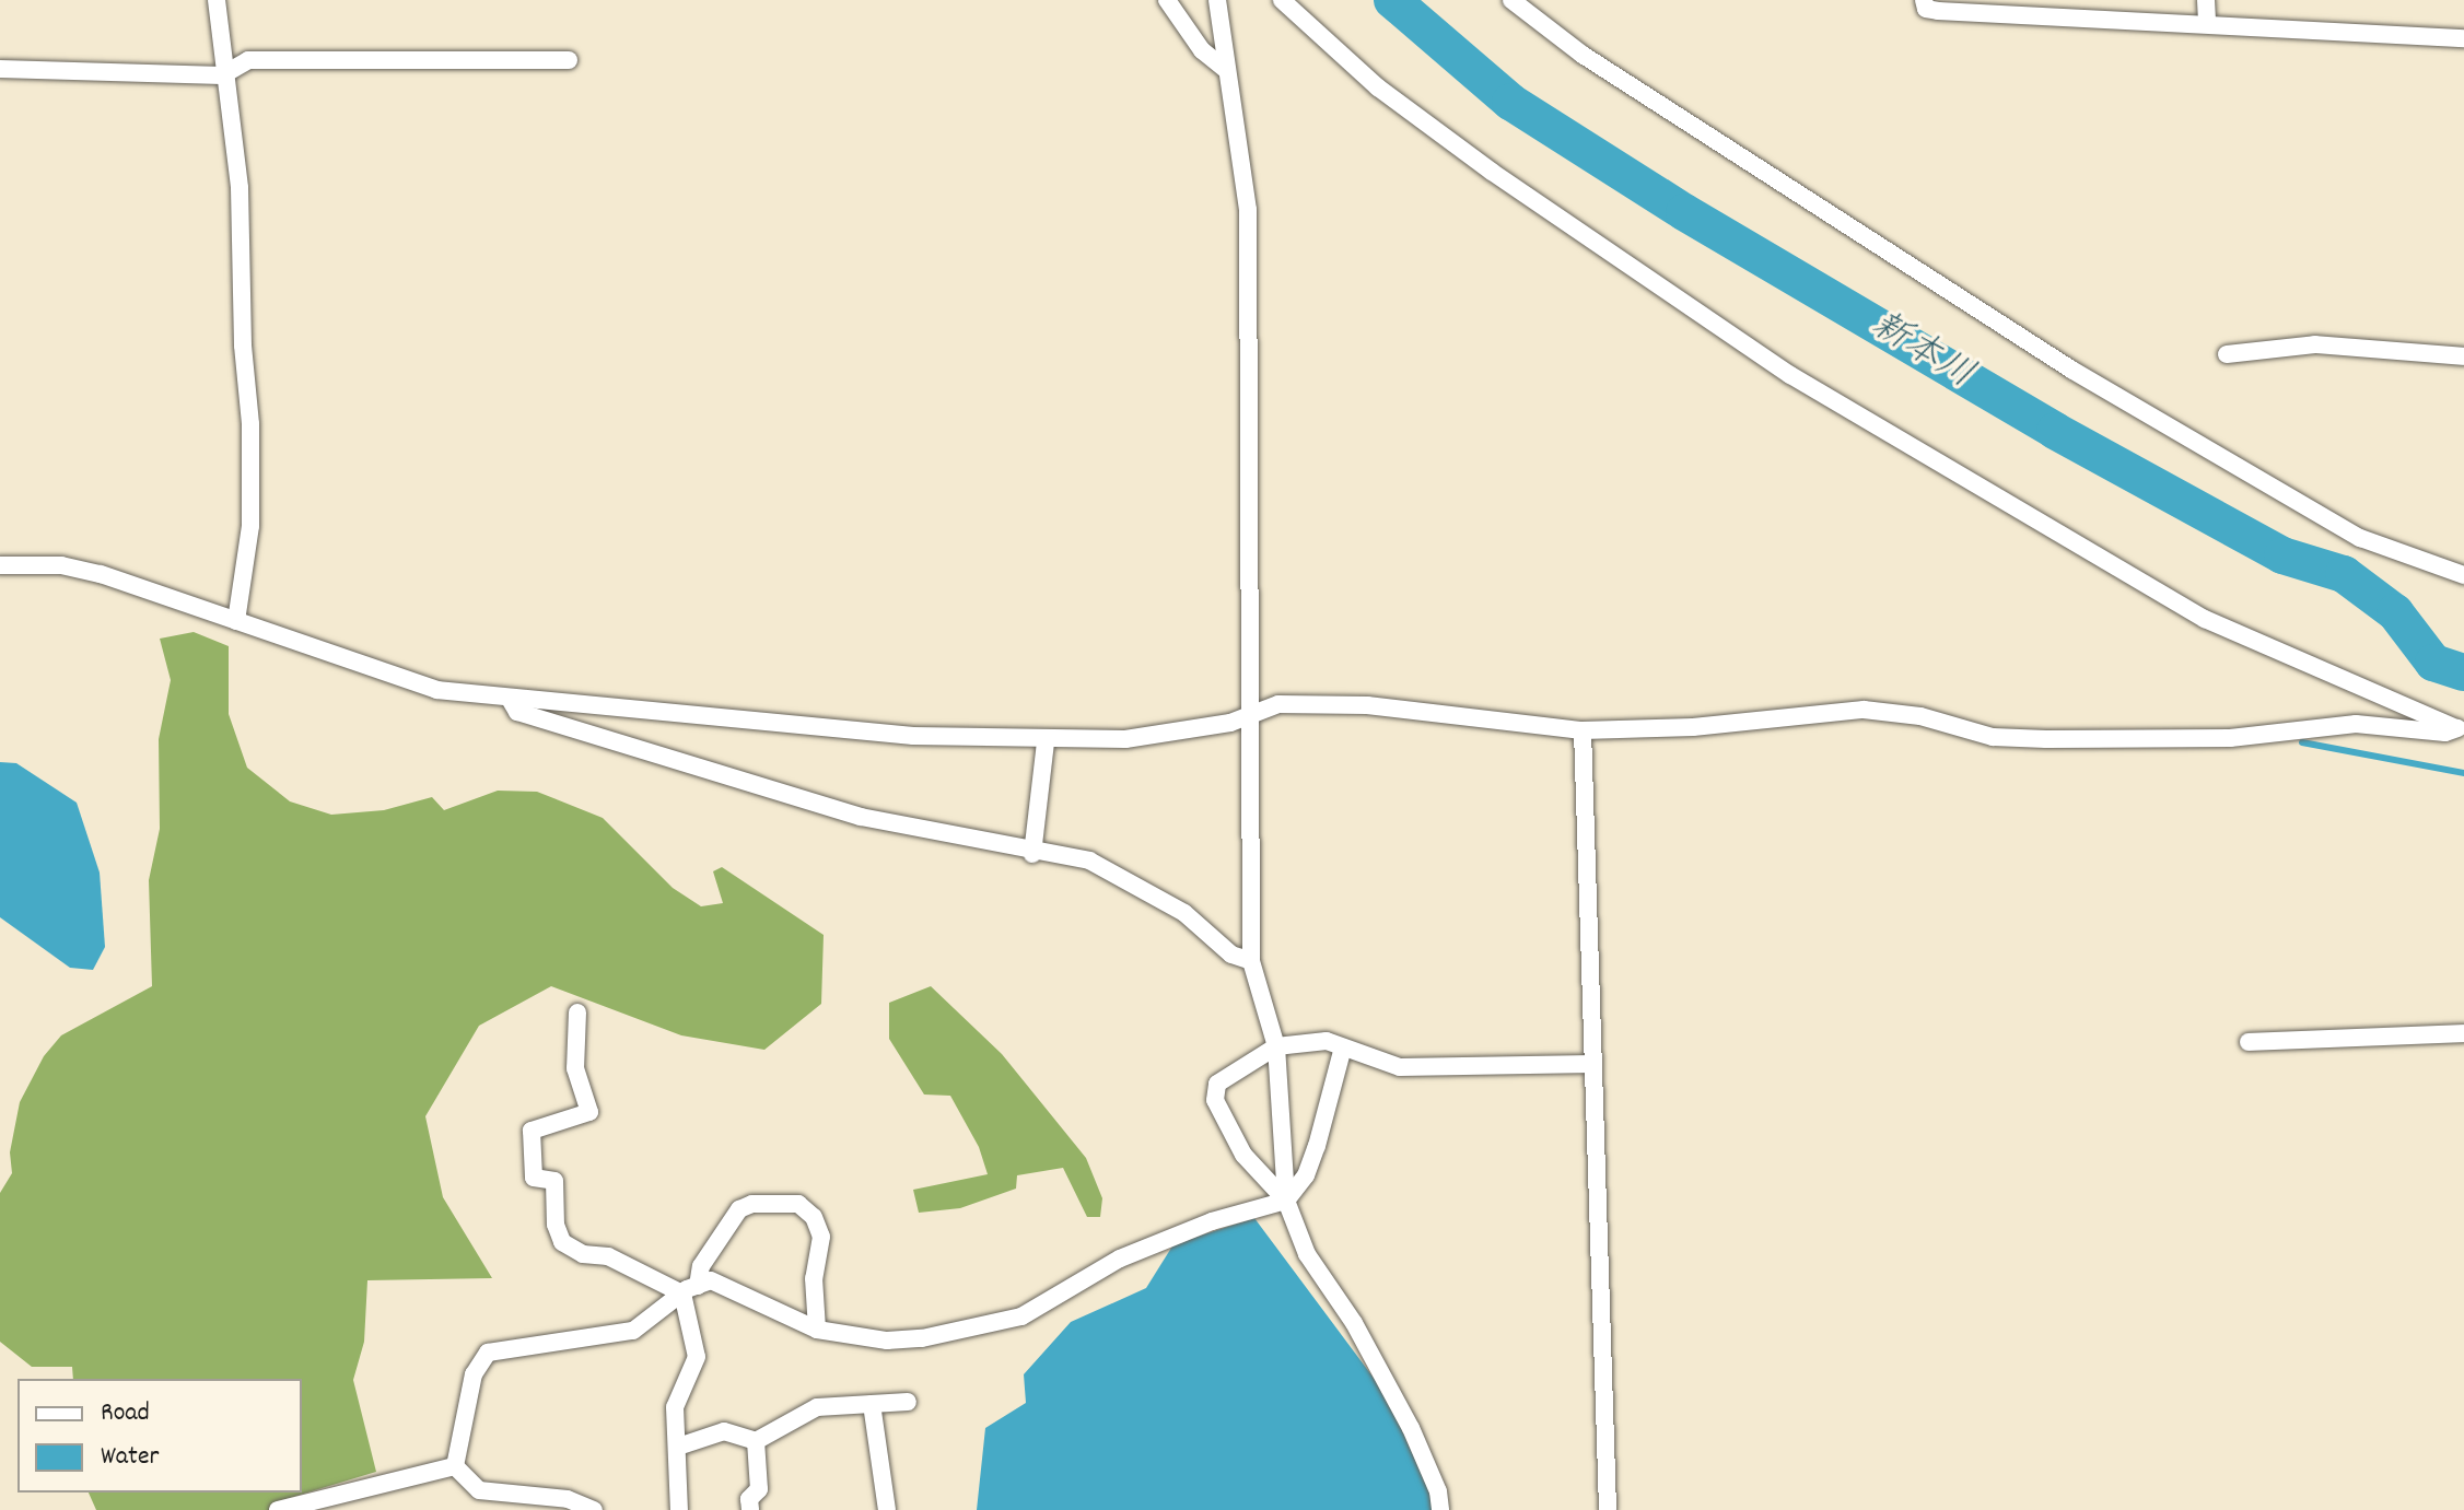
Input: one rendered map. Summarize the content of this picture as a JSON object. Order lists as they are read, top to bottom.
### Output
{
  "water": ["新本川"],
  "legend": ["Road", "Water"]
}
